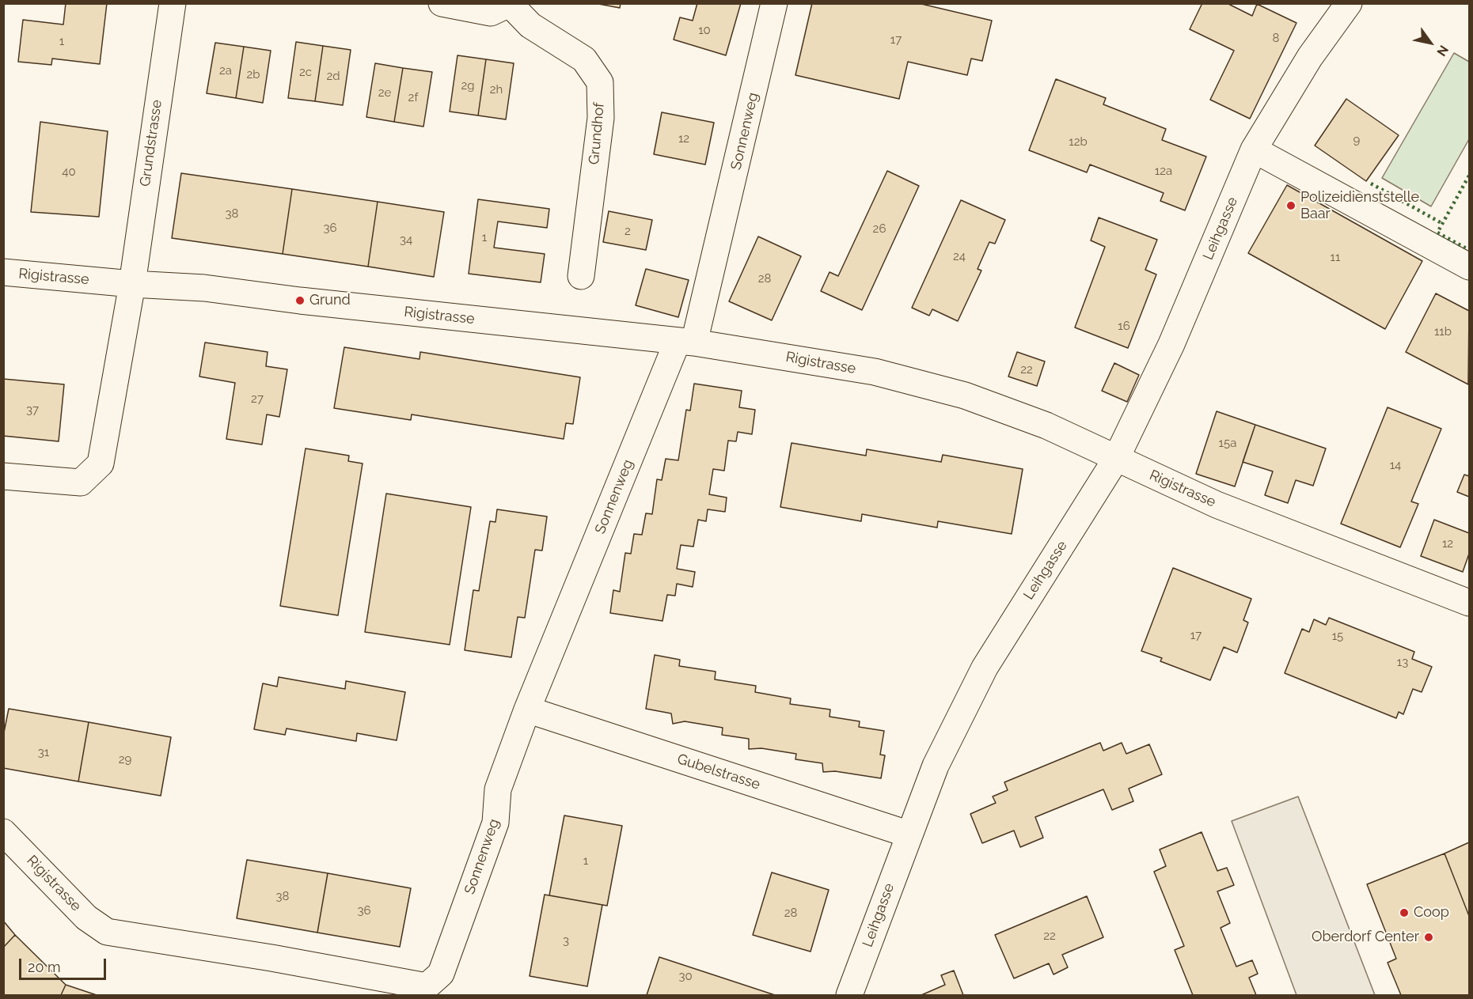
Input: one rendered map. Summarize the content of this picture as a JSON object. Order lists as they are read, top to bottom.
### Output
{
  "streets": {
    "street": [
      "Sonnenweg",
      "Grundhof",
      "Grundstrasse",
      "Leihgasse",
      "Rigistrasse",
      "Gubelstrasse"
    ]
  },
  "crossings": [
    ["Sonnenweg", "Rigistrasse"],
    ["Sonnenweg", "Gubelstrasse"],
    ["Grundstrasse", "Rigistrasse"],
    ["Leihgasse", "Rigistrasse"],
    ["Leihgasse", "Gubelstrasse"]
  ],
  "places": [
    "Polizeidienststelle Baar",
    "Grund",
    "Coop",
    "Oberdorf Center"
  ],
  "house_numbers": [
    "10",
    "8",
    "17",
    "1",
    "2a",
    "2c",
    "2b",
    "2d",
    "2g",
    "2h",
    "2e",
    "2f",
    "12",
    "9",
    "12b",
    "12a",
    "40",
    "38",
    "36",
    "26",
    "2",
    "1",
    "34",
    "24",
    "11",
    "28",
    "16",
    "11b",
    "22",
    "27",
    "37",
    "15a",
    "14",
    "12",
    "17",
    "15",
    "13",
    "31",
    "29",
    "1",
    "38",
    "36",
    "28",
    "22",
    "3",
    "30"
  ],
  "scale_bar": "20 m",
  "north": "bottom right"
}
